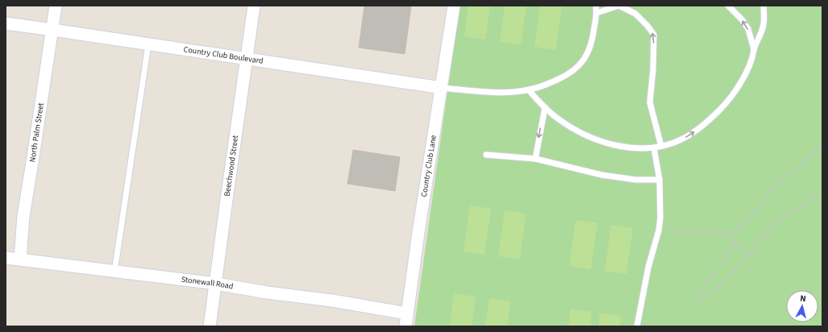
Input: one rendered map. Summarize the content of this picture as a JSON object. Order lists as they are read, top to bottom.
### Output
{
  "streets": {
    "street": [
      "Country Club Boulevard",
      "North Palm Street",
      "Beechwood Street",
      "Country Club Lane",
      "Stonewall Road"
    ]
  },
  "crossings": [
    ["Country Club Boulevard", "North Palm Street"],
    ["Country Club Boulevard", "Beechwood Street"],
    ["Country Club Boulevard", "Country Club Lane"],
    ["North Palm Street", "Stonewall Road"],
    ["Beechwood Street", "Stonewall Road"],
    ["Country Club Lane", "Stonewall Road"]
  ],
  "north": "top"
}
